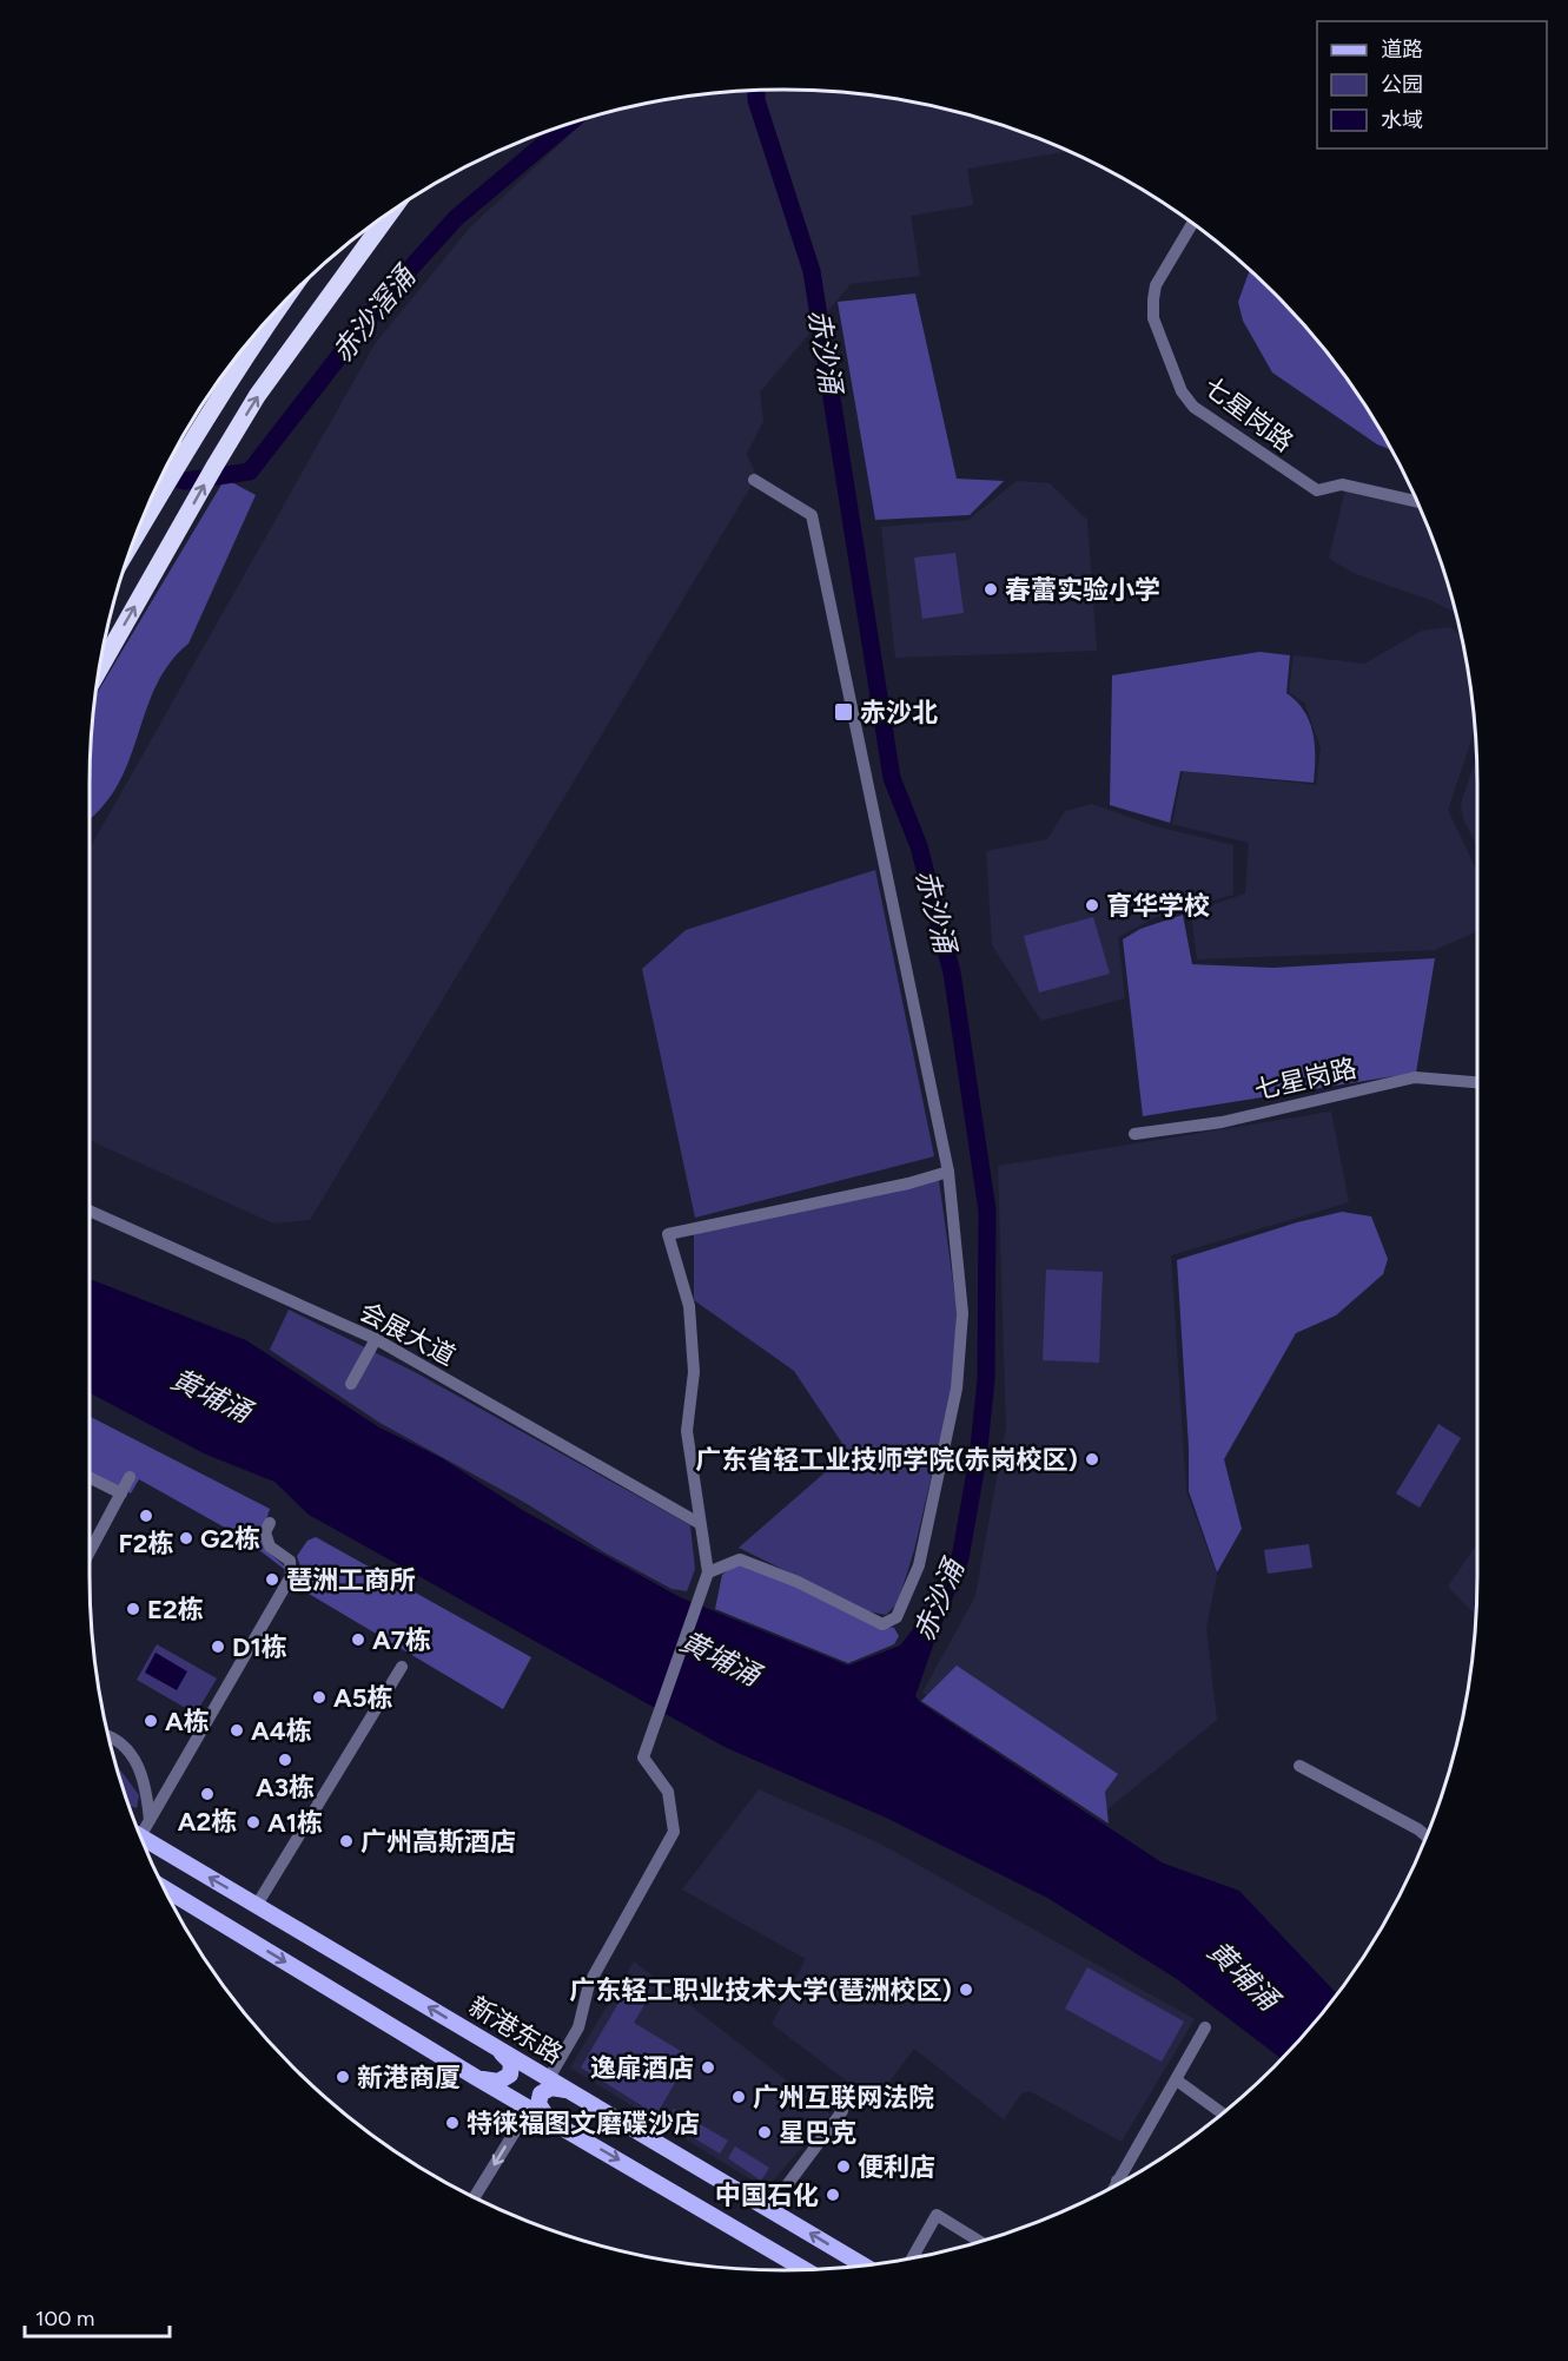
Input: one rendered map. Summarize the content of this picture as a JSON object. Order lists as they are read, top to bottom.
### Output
{
  "streets": {
    "main road": ["新港东路"],
    "street": ["七星岗路", "会展大道"]
  },
  "water": ["赤沙滘涌", "赤沙涌", "黄埔涌"],
  "places": {
    "other": [
      "春蕾实验小学",
      "育华学校",
      "广东省轻工业技师学院(赤岗校区)",
      "F2栋",
      "G2栋",
      "琶洲工商所",
      "E2栋",
      "A7栋",
      "D1栋",
      "A5栋",
      "A栋",
      "A4栋",
      "A3栋",
      "A2栋",
      "A1栋",
      "广州高斯酒店",
      "广东轻工职业技术大学(琶洲校区)",
      "逸扉酒店",
      "新港商厦",
      "广州互联网法院",
      "特徕福图文磨碟沙店",
      "星巴克",
      "便利店",
      "中国石化"
    ],
    "transit": ["赤沙北"]
  },
  "legend": ["道路", "公园", "水域"],
  "scale_bar": "100 m"
}
